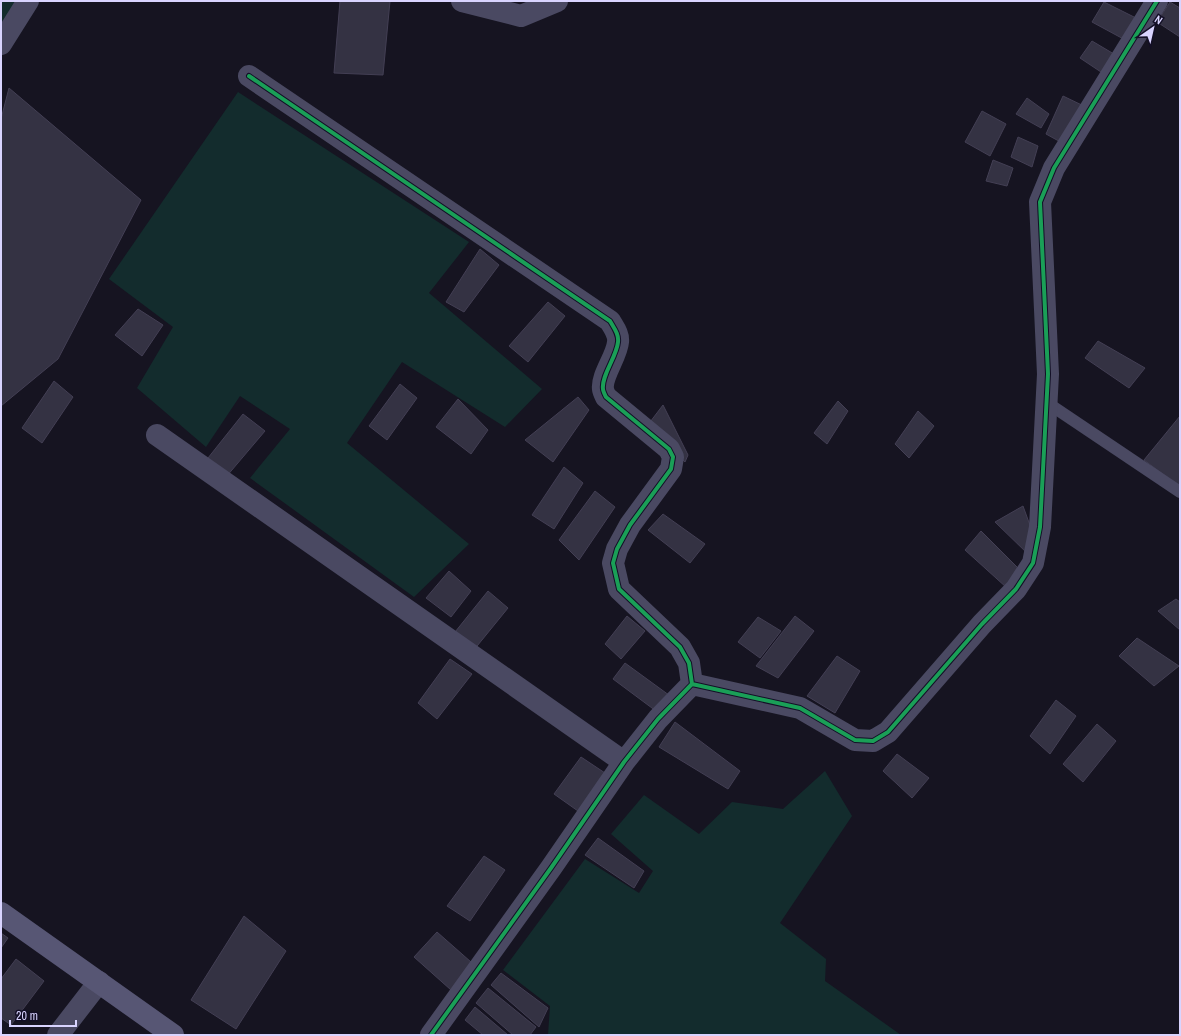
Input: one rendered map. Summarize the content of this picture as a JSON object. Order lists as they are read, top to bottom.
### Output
{
  "scale_bar": "20 m",
  "north": "top right"
}
